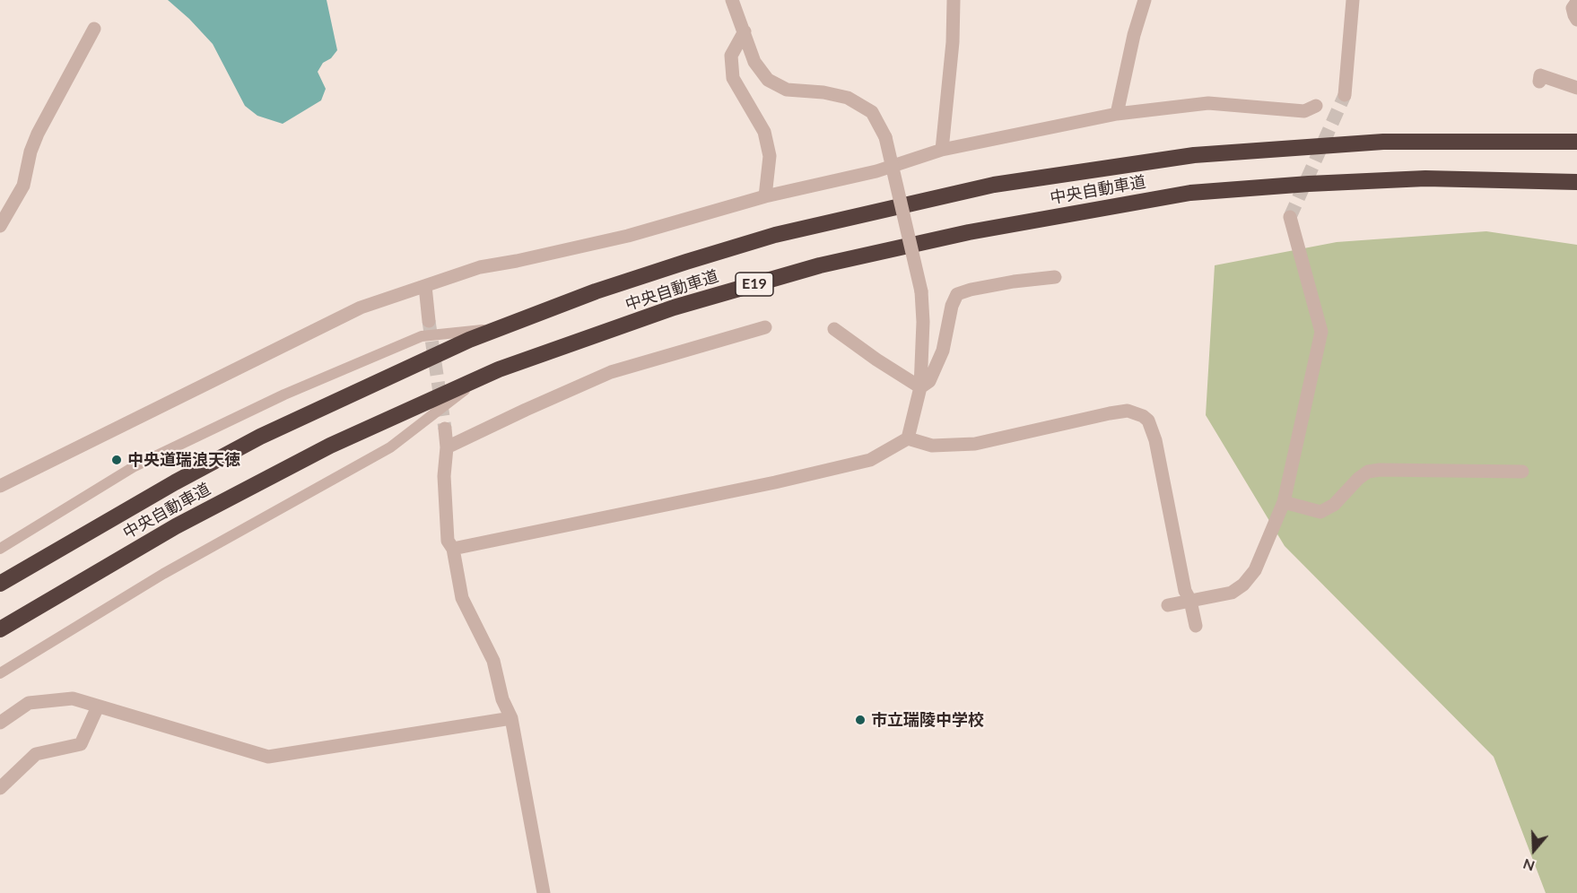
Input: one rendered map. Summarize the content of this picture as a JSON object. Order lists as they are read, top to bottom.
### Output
{
  "streets": {
    "highway": ["中央自動車道", "E19"]
  },
  "places": ["中央道瑞浪天徳", "市立瑞陵中学校"],
  "north": "bottom"
}
